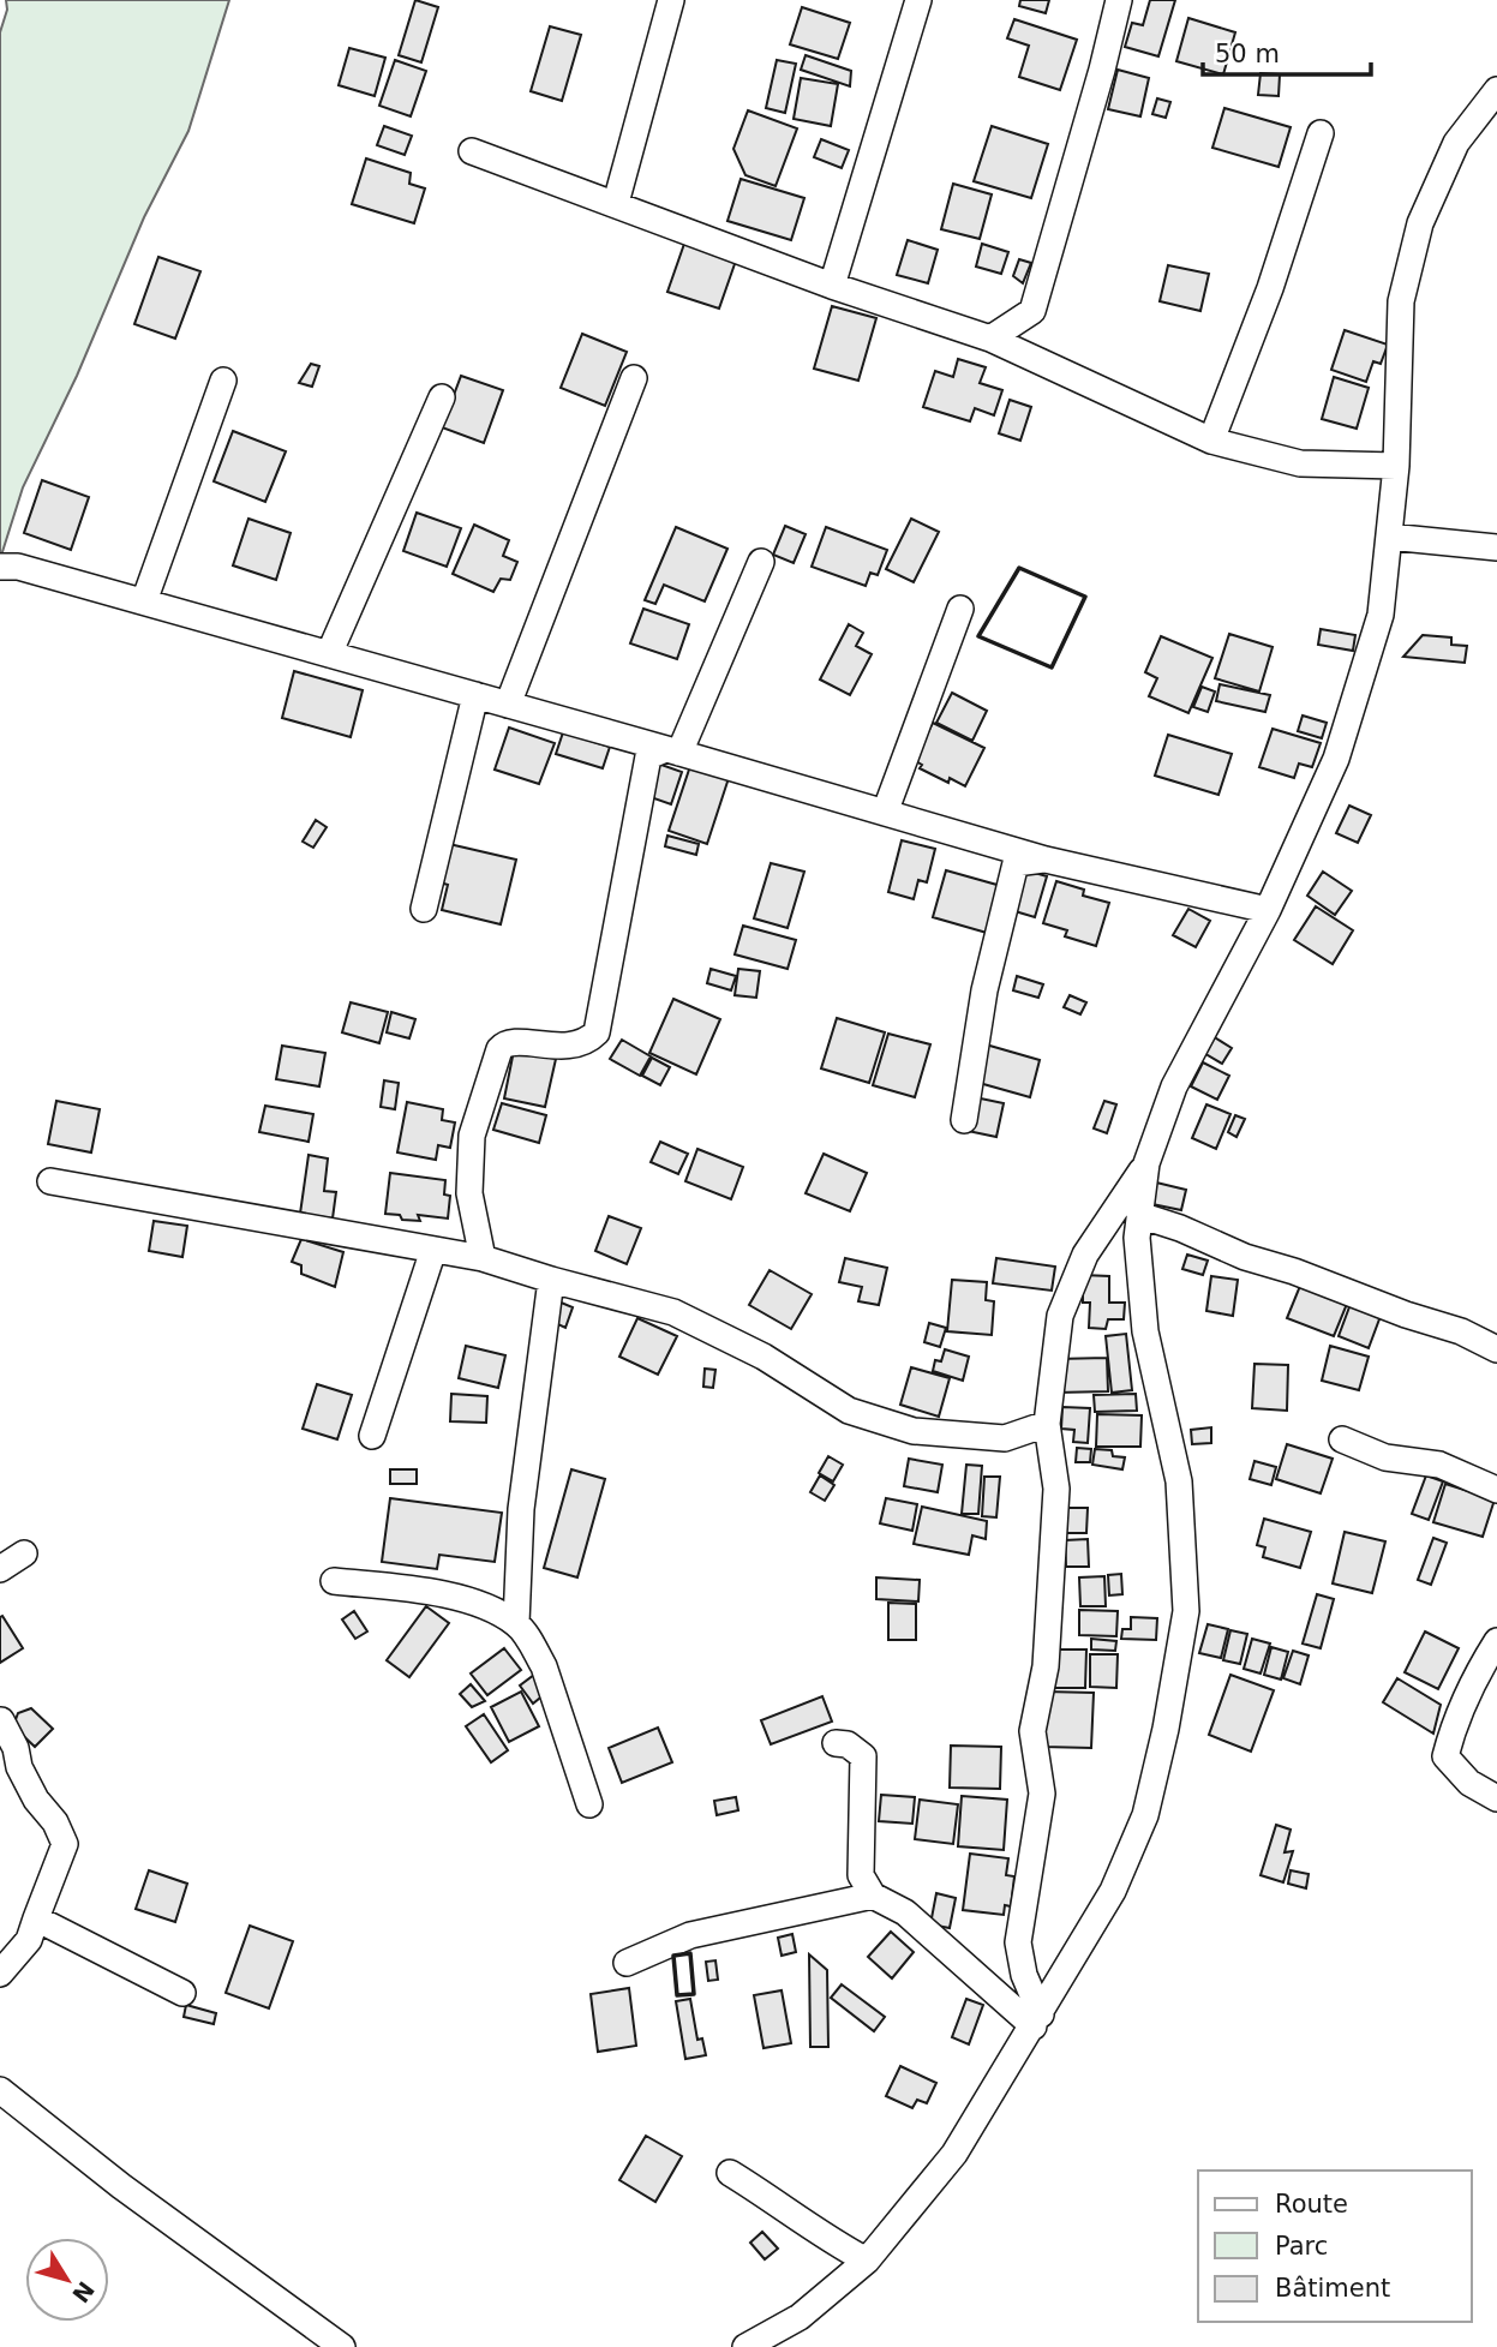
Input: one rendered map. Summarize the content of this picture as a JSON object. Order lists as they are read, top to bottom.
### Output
{
  "legend": ["Route", "Parc", "Bâtiment"],
  "scale_bar": "50 m",
  "north": "bottom right"
}
